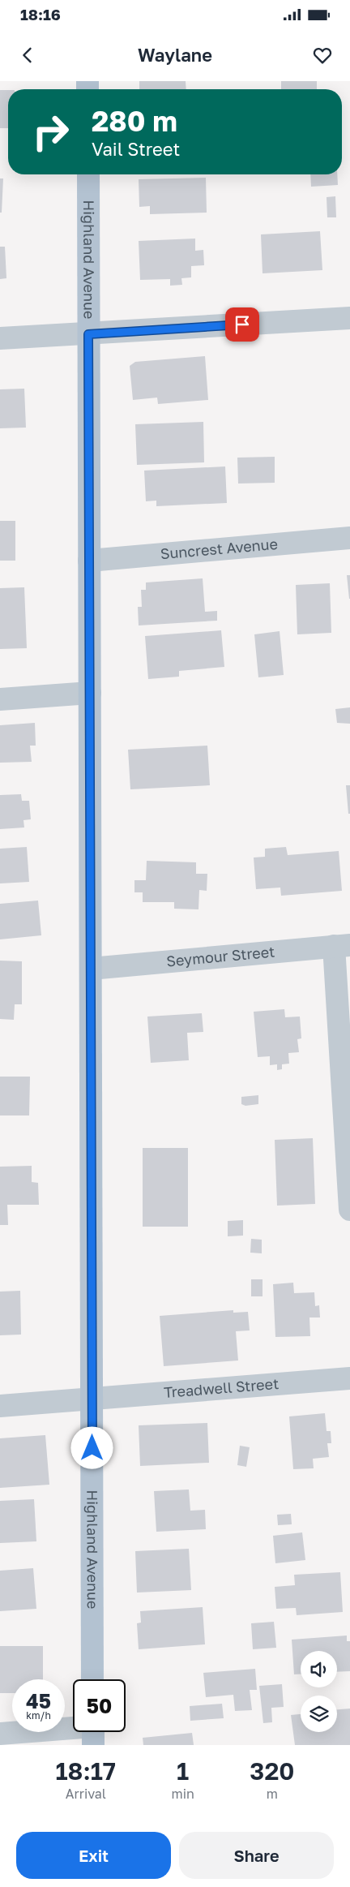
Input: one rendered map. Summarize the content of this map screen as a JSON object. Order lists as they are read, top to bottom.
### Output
{
  "streets": {
    "main road": ["Highland Avenue"],
    "street": ["Suncrest Avenue", "Seymour Street", "Treadwell Street"]
  },
  "crossings": [
    ["Highland Avenue", "Suncrest Avenue"],
    ["Highland Avenue", "Seymour Street"],
    ["Highland Avenue", "Treadwell Street"]
  ],
  "page": {
    "status": "18:16",
    "header": "Waylane",
    "turn": ["280 m", "Vail Street"],
    "speed": "45 km/h",
    "limit": "50",
    "eta": [
      "18:17",
      "Arrival",
      "1",
      "min",
      "320",
      "m"
    ],
    "buttons": ["Exit", "Share"]
  }
}
